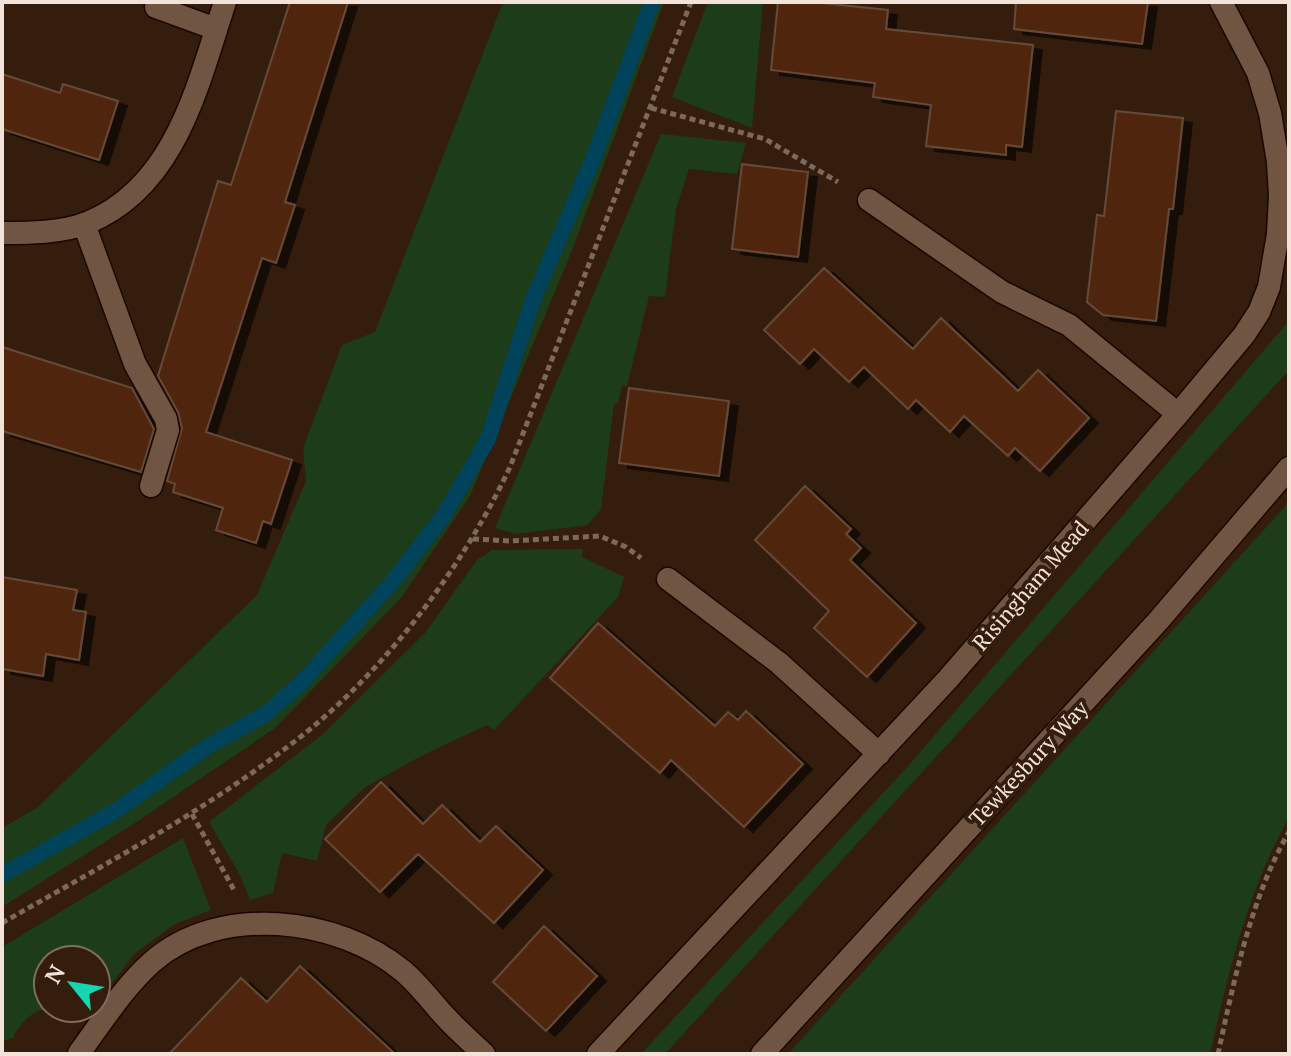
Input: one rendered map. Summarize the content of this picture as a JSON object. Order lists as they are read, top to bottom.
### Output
{
  "streets": {
    "street": ["Risingham Mead", "Tewkesbury Way"]
  },
  "north": "top left"
}
